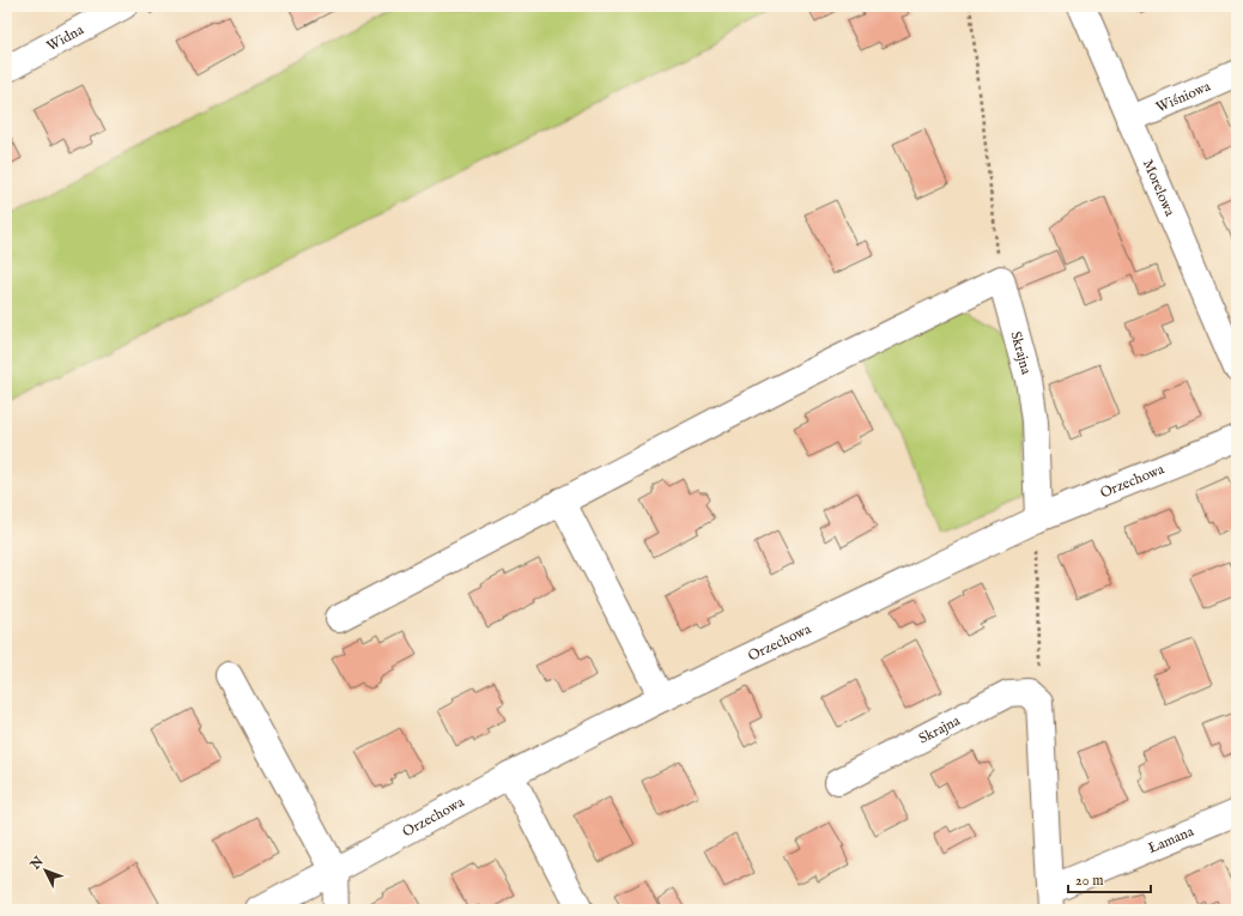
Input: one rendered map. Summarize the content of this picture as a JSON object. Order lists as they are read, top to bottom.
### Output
{
  "streets": {
    "street": [
      "Widna",
      "Wiśniowa",
      "Morelowa",
      "Skrajna",
      "Orzechowa",
      "Łamana"
    ]
  },
  "crossings": [
    ["Wiśniowa", "Morelowa"],
    ["Skrajna", "Orzechowa"]
  ],
  "scale_bar": "20 m",
  "north": "top left"
}
